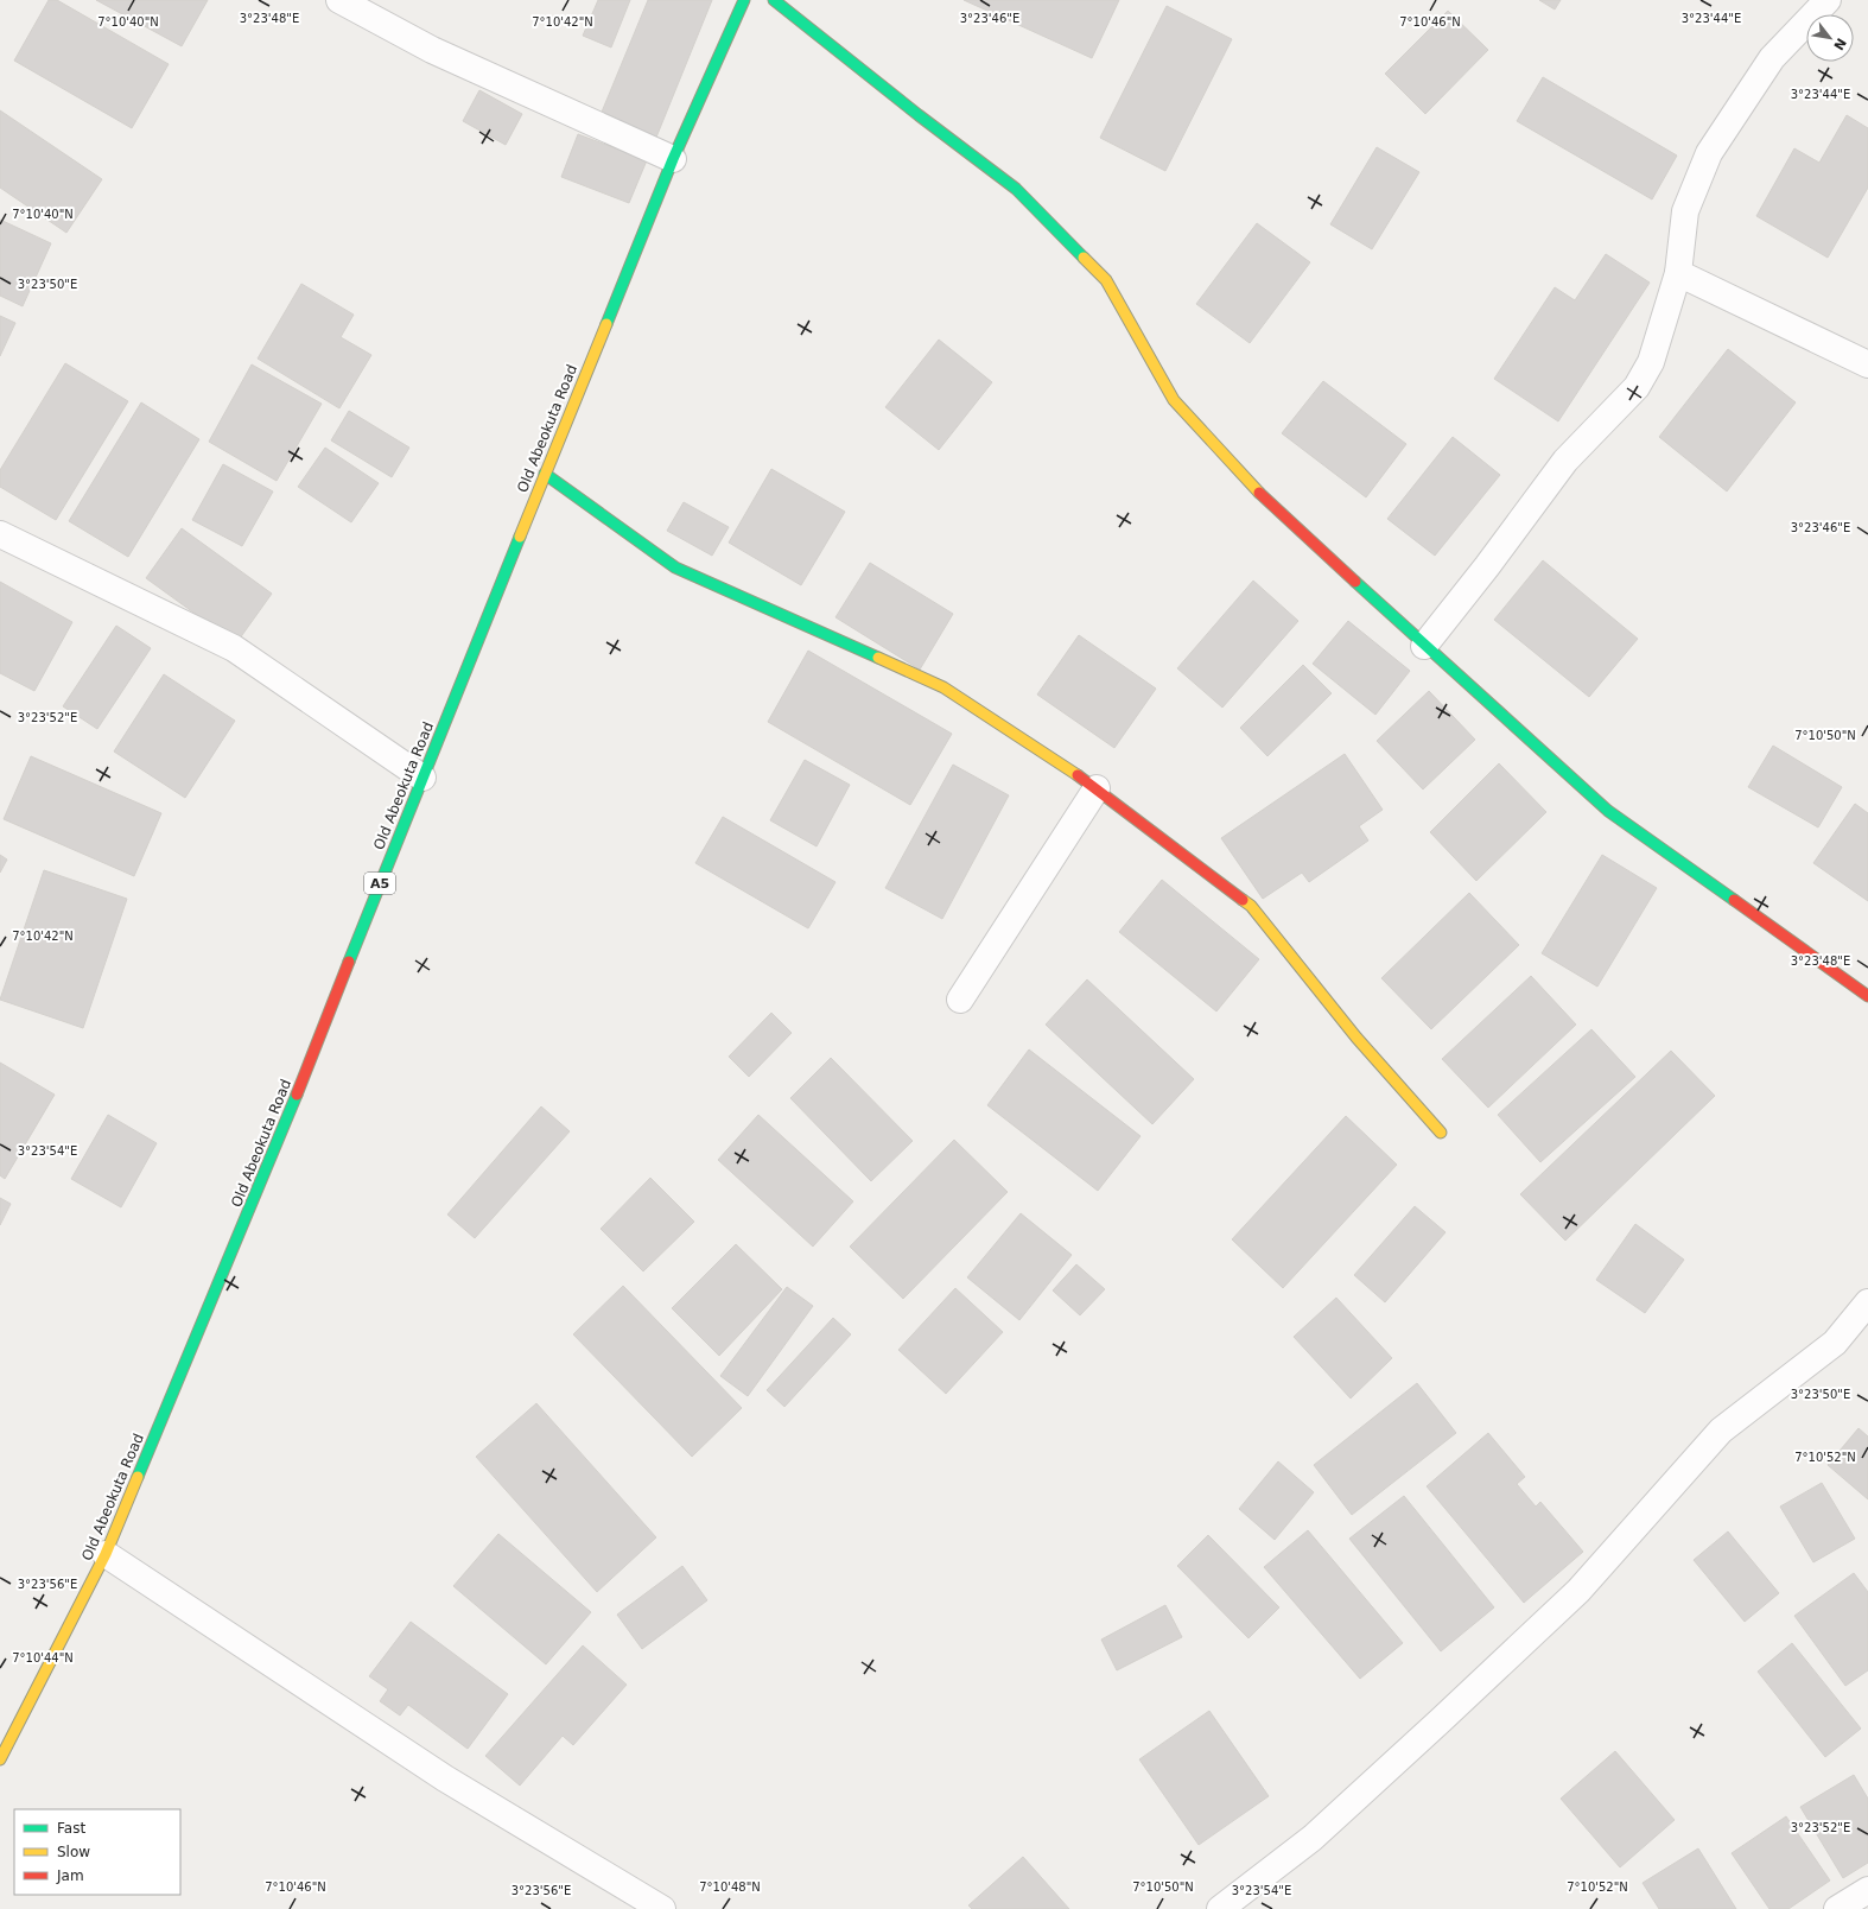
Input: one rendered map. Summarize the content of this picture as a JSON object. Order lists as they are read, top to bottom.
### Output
{
  "streets": {
    "main road": ["Old Abeokuta Road", "A5"]
  },
  "legend": ["Fast", "Slow", "Jam"],
  "north": "bottom right",
  "coordinates": [
    "3°23'48\"E",
    "3°23'46\"E",
    "3°23'44\"E",
    "7°10'46\"N",
    "7°10'40\"N",
    "7°10'42\"N",
    "3°23'50\"E",
    "3°23'52\"E",
    "7°10'50\"N",
    "3°23'54\"E",
    "7°10'52\"N",
    "3°23'56\"E",
    "7°10'44\"N",
    "7°10'48\"N"
  ]
}
